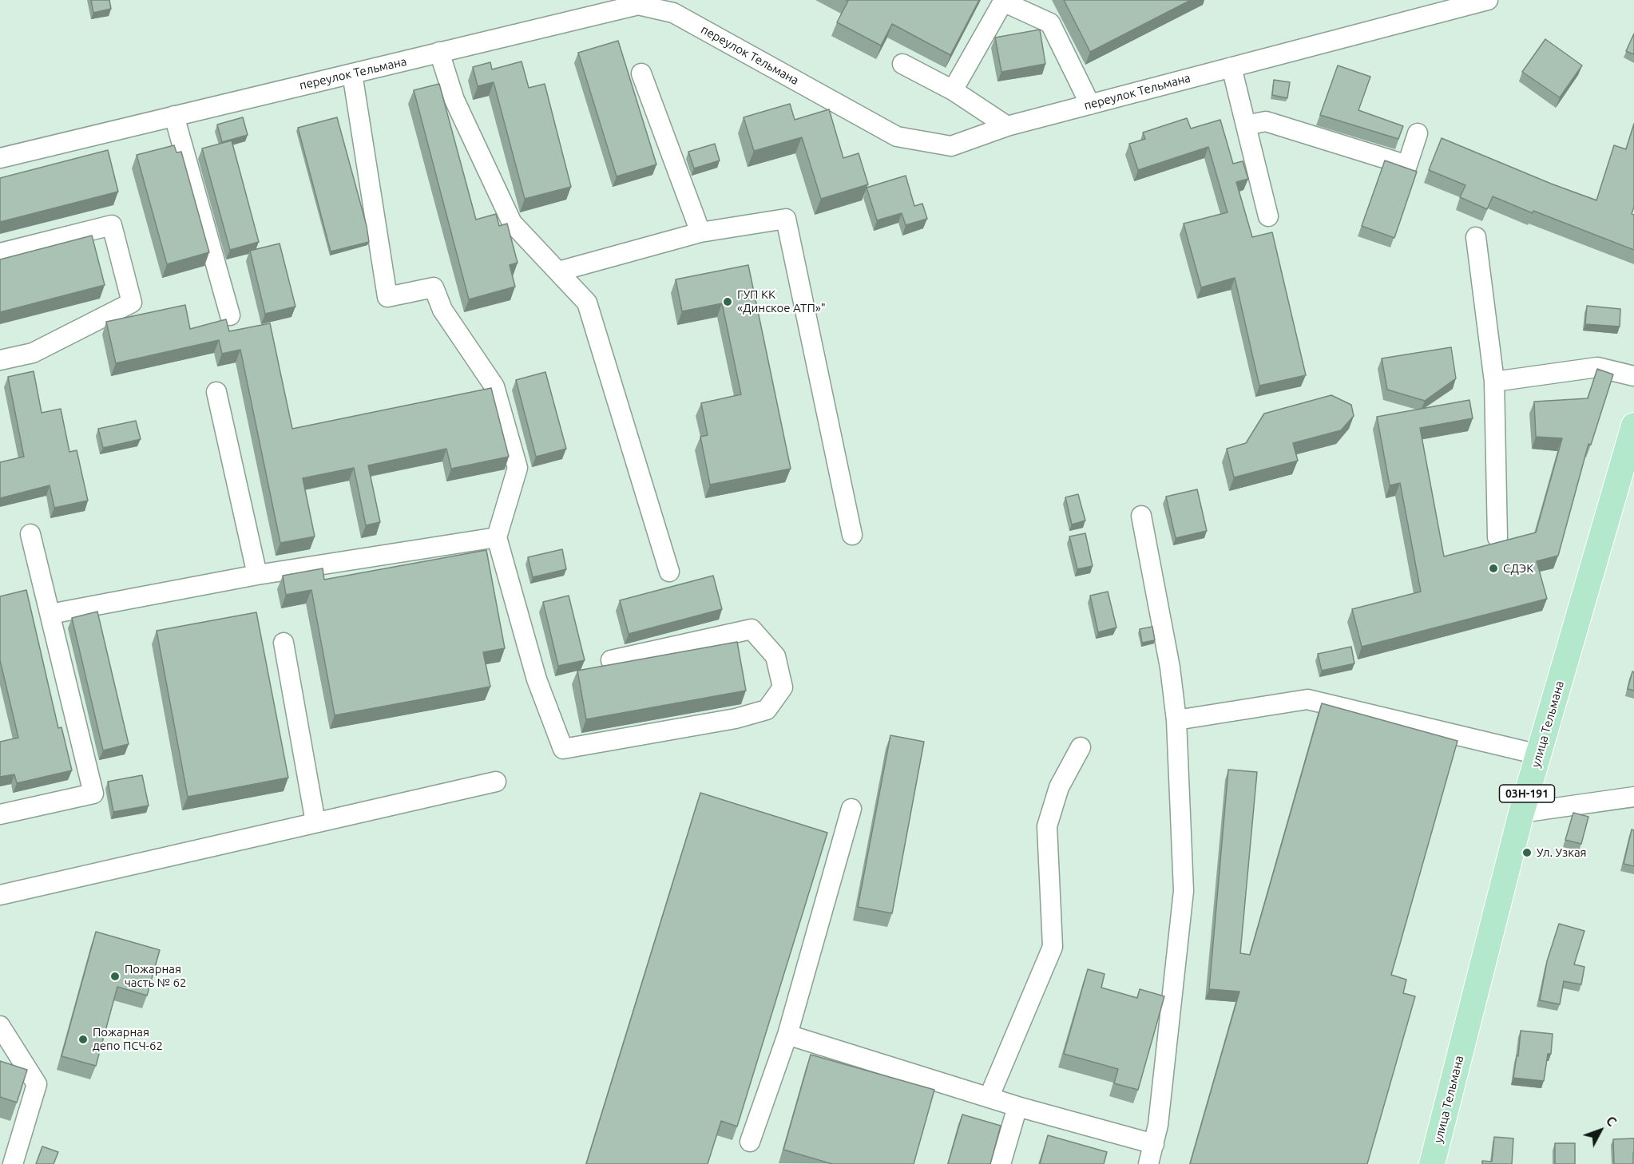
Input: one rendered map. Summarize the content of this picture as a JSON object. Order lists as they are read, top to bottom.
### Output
{
  "streets": {
    "main road": ["улица Тельмана", "03Н-191"],
    "street": ["переулок Тельмана"]
  },
  "places": [
    "ГУП КК «Динское АТП»\"",
    "СДЭК",
    "Ул. Узкая",
    "Пожарная часть № 62",
    "Пожарная депо ПСЧ-62"
  ],
  "north": "top right"
}
